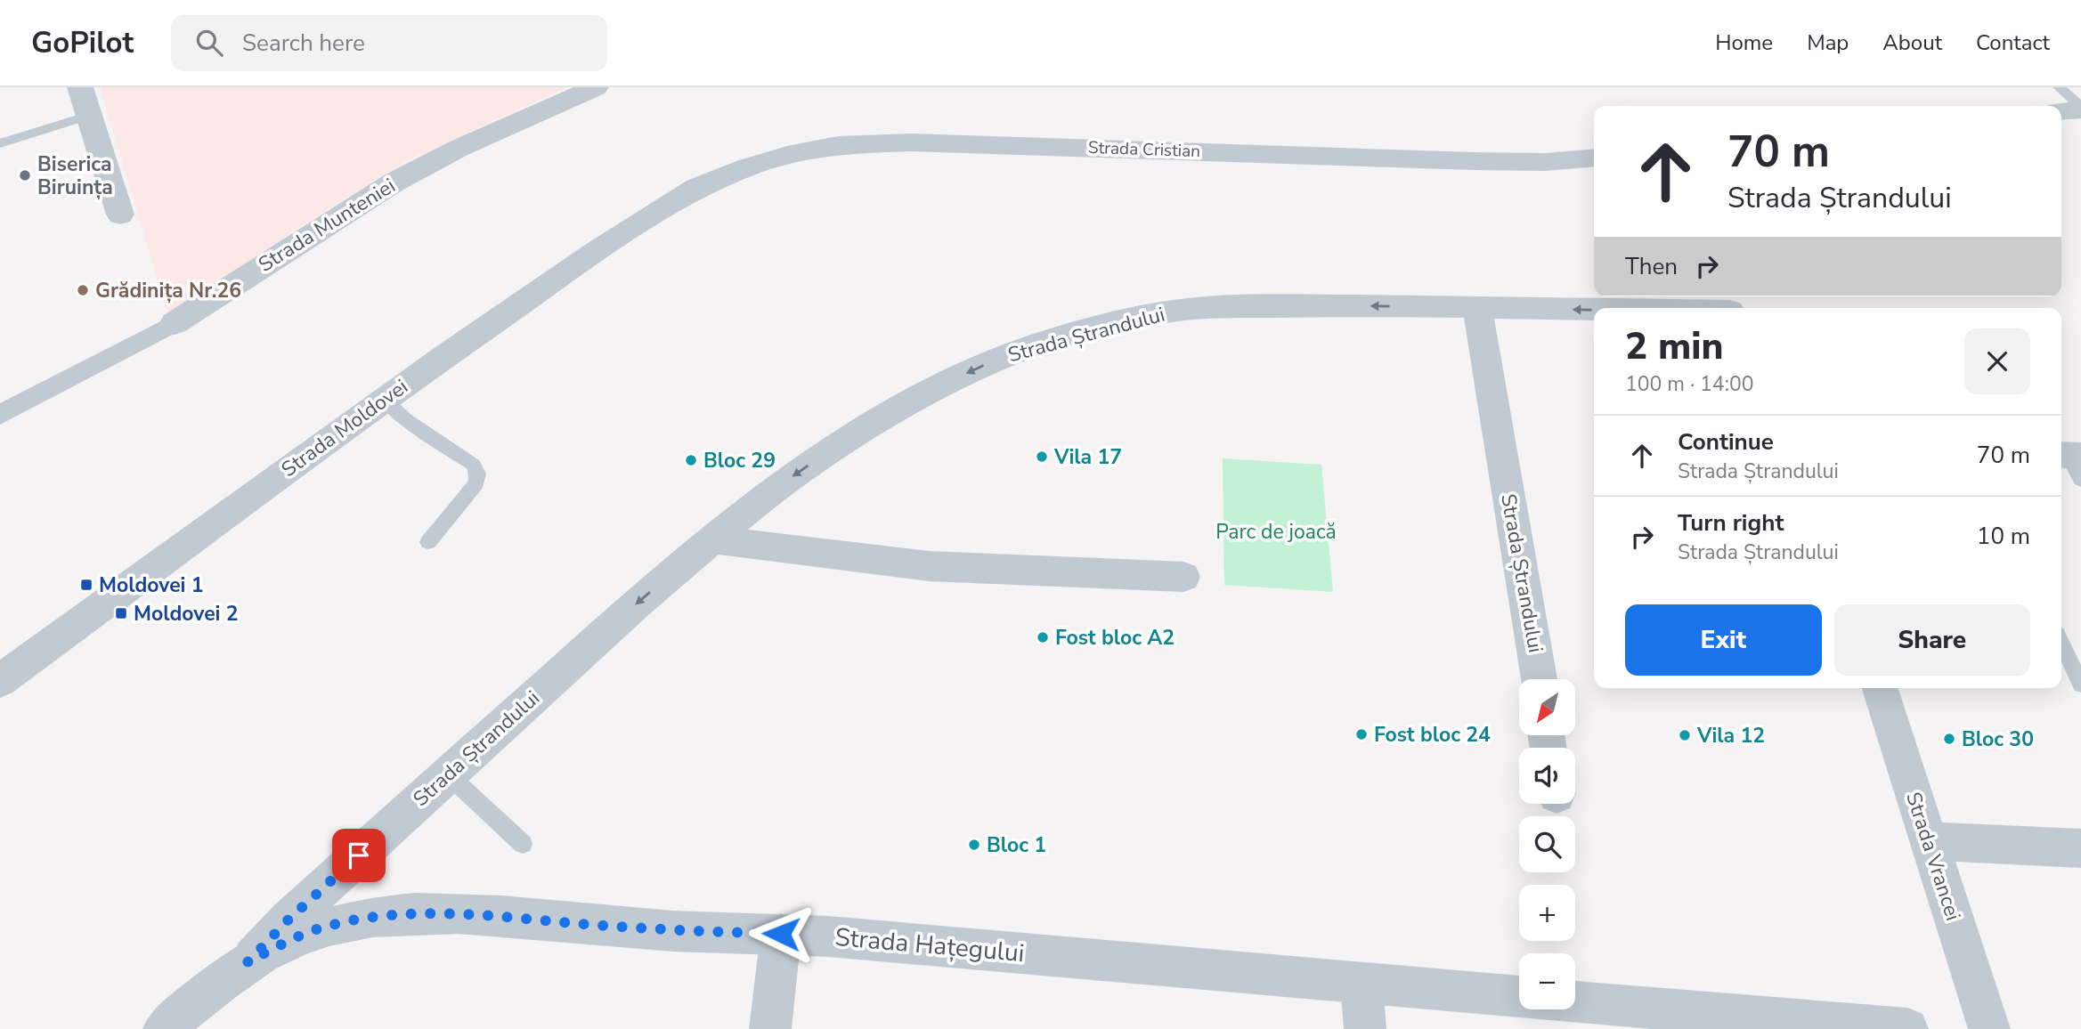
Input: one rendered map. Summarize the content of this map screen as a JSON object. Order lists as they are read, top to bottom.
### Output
{
  "streets": {
    "street": [
      "Strada Cristian",
      "Strada Munteniei",
      "Strada Ștrandului",
      "Strada Moldovei",
      "Strada Vrancei",
      "Strada Hațegului"
    ]
  },
  "crossings": [
    ["Strada Cristian", "Strada Moldovei"],
    ["Strada Ștrandului", "Strada Hațegului"]
  ],
  "parks": ["Parc de joacă"],
  "places": {
    "other": [
      "Biserica Biruința",
      "Grădinița Nr.26",
      "Vila 17",
      "Bloc 29",
      "Fost bloc A2",
      "Fost bloc 24",
      "Vila 12",
      "Bloc 30",
      "Bloc 1"
    ],
    "transit": ["Moldovei 1", "Moldovei 2"]
  },
  "north": "bottom left",
  "page": {
    "header": "GoPilot",
    "search": "Search here",
    "nav": [
      "Home",
      "Map",
      "About",
      "Contact"
    ],
    "turn": ["70 m", "Strada Ștrandului"],
    "then": "Then",
    "heading": ["2 min", "100 m · 14:00"],
    "list": [
      {
        "name": "Continue",
        "note": "Strada Ștrandului",
        "value": "70 m"
      },
      {
        "name": "Turn right",
        "note": "Strada Ștrandului",
        "value": "10 m"
      }
    ],
    "buttons": ["Exit", "Share"],
    "map_buttons": ["+", "−"]
  }
}
